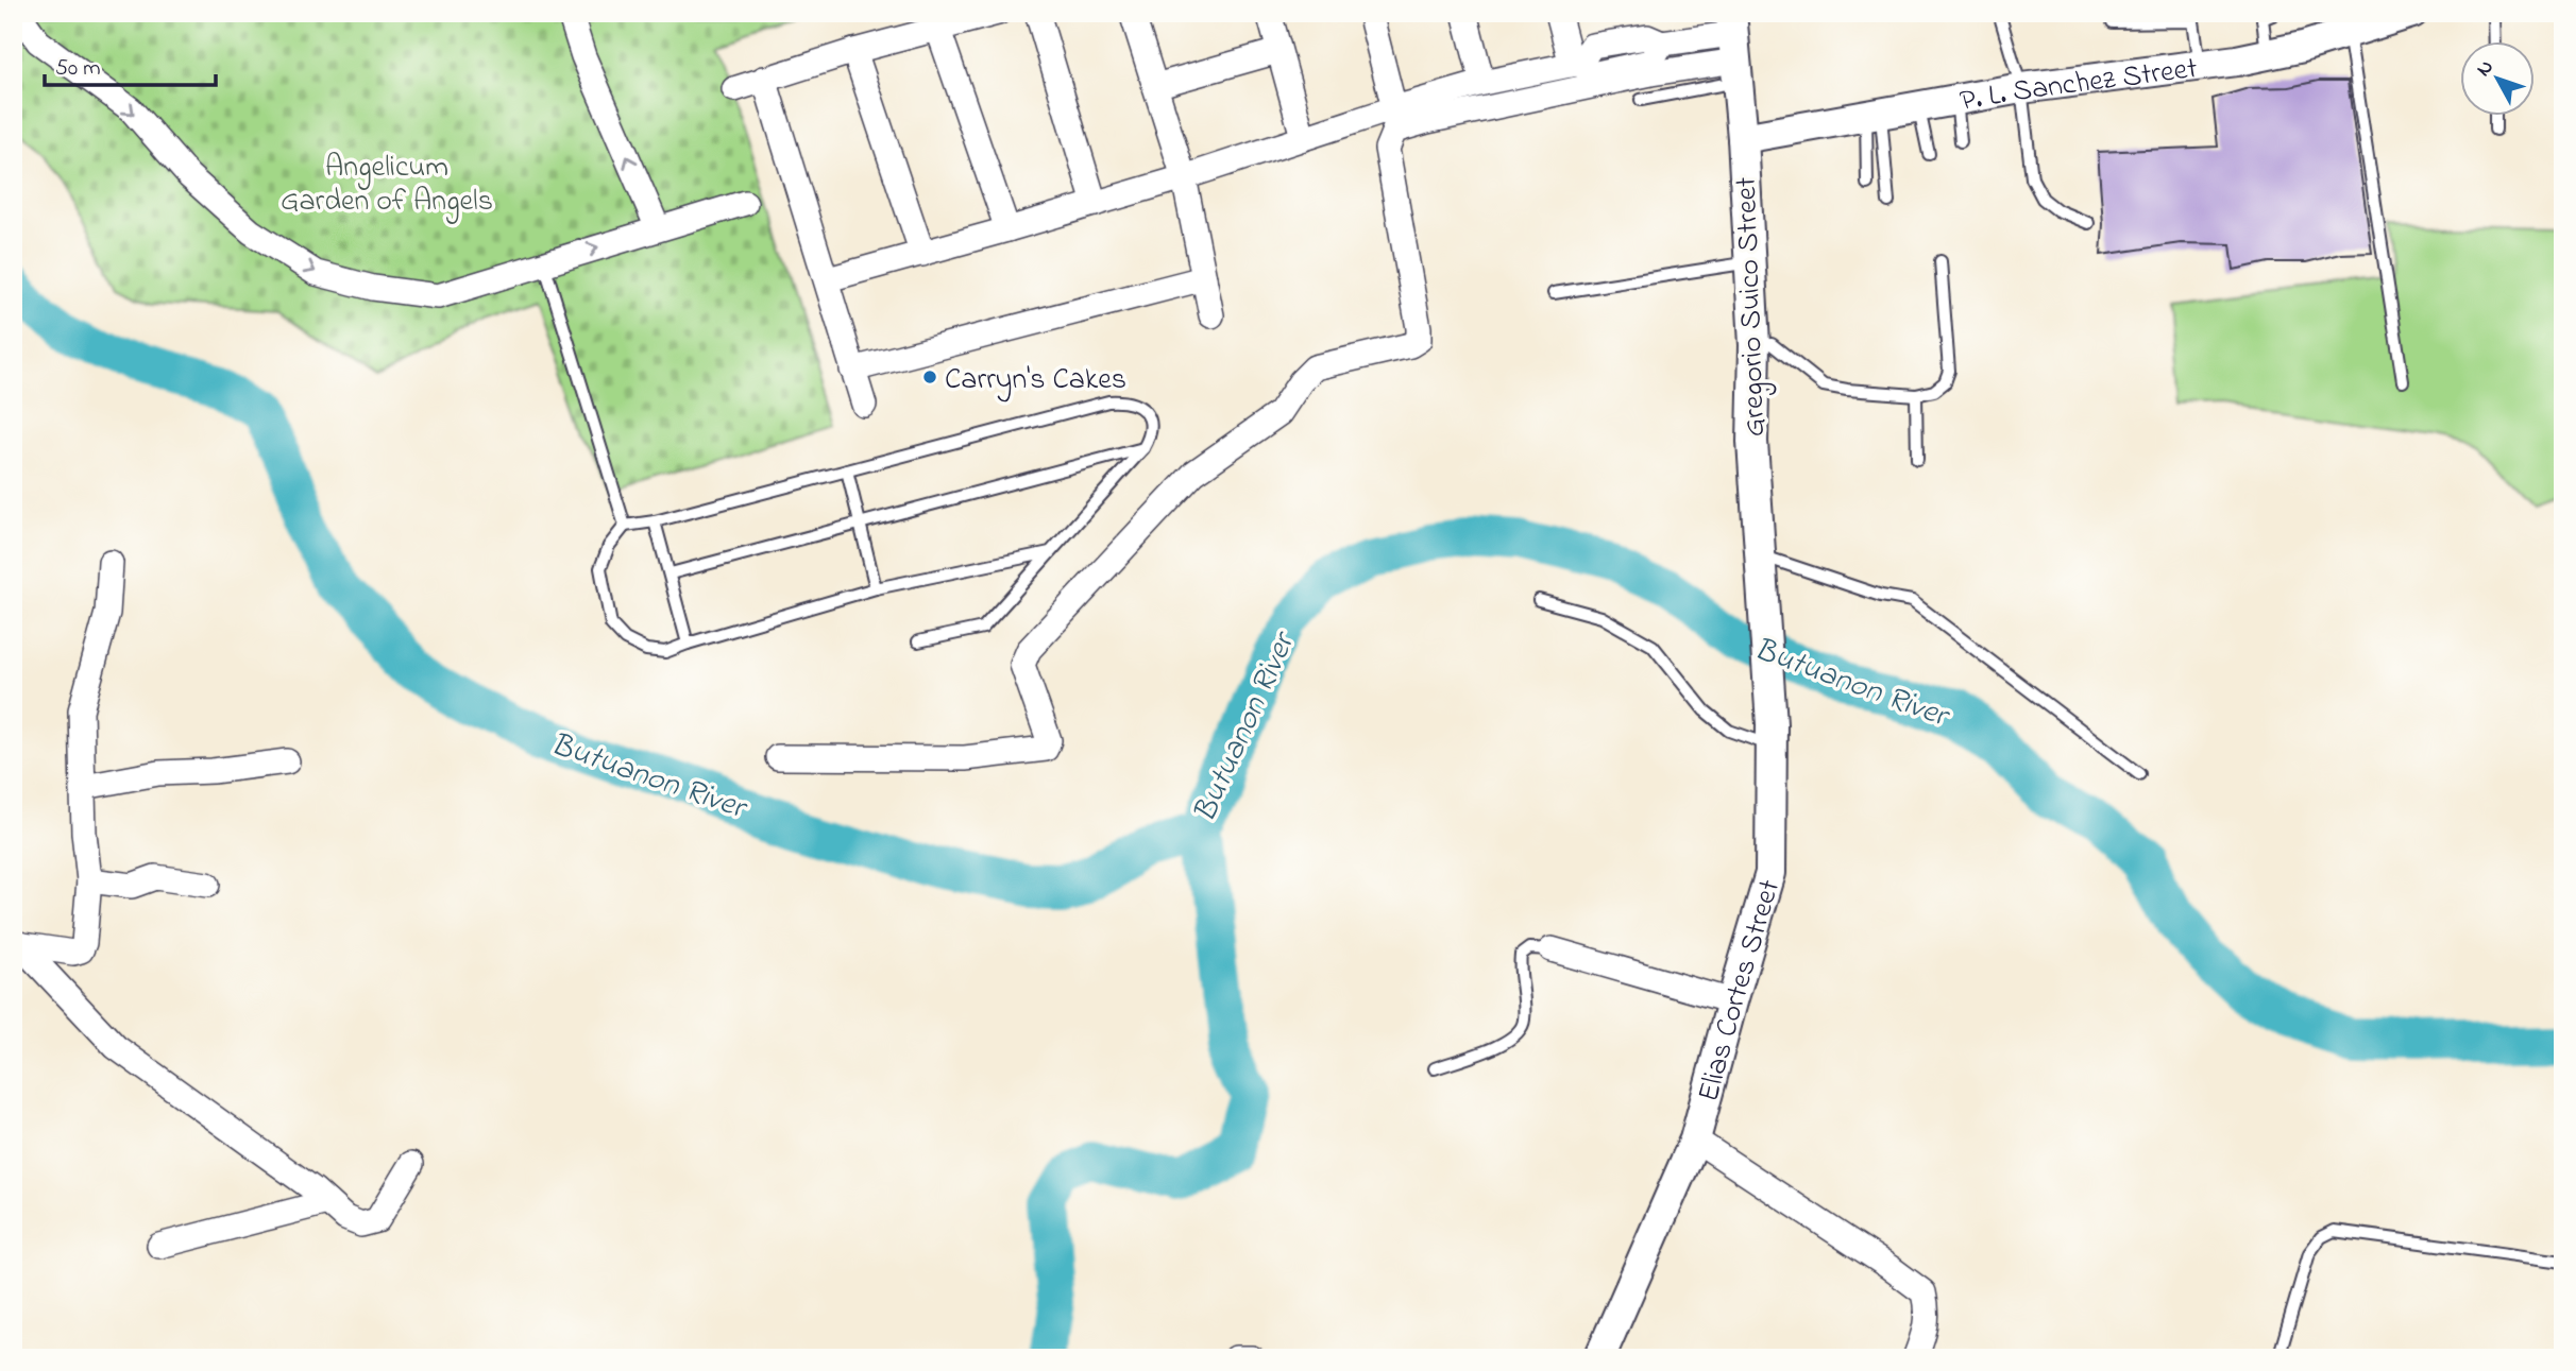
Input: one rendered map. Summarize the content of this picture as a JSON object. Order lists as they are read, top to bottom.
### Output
{
  "streets": {
    "street": ["P. L. Sanchez Street", "Gregorio Suico Street", "Elias Cortes Street"]
  },
  "crossings": [
    ["P. L. Sanchez Street", "Gregorio Suico Street"],
    ["Gregorio Suico Street", "Elias Cortes Street"]
  ],
  "water": ["Butuanon River"],
  "parks": ["Angelicum Garden of Angels"],
  "places": ["Carryn's Cakes"],
  "scale_bar": "50 m",
  "north": "top left"
}
